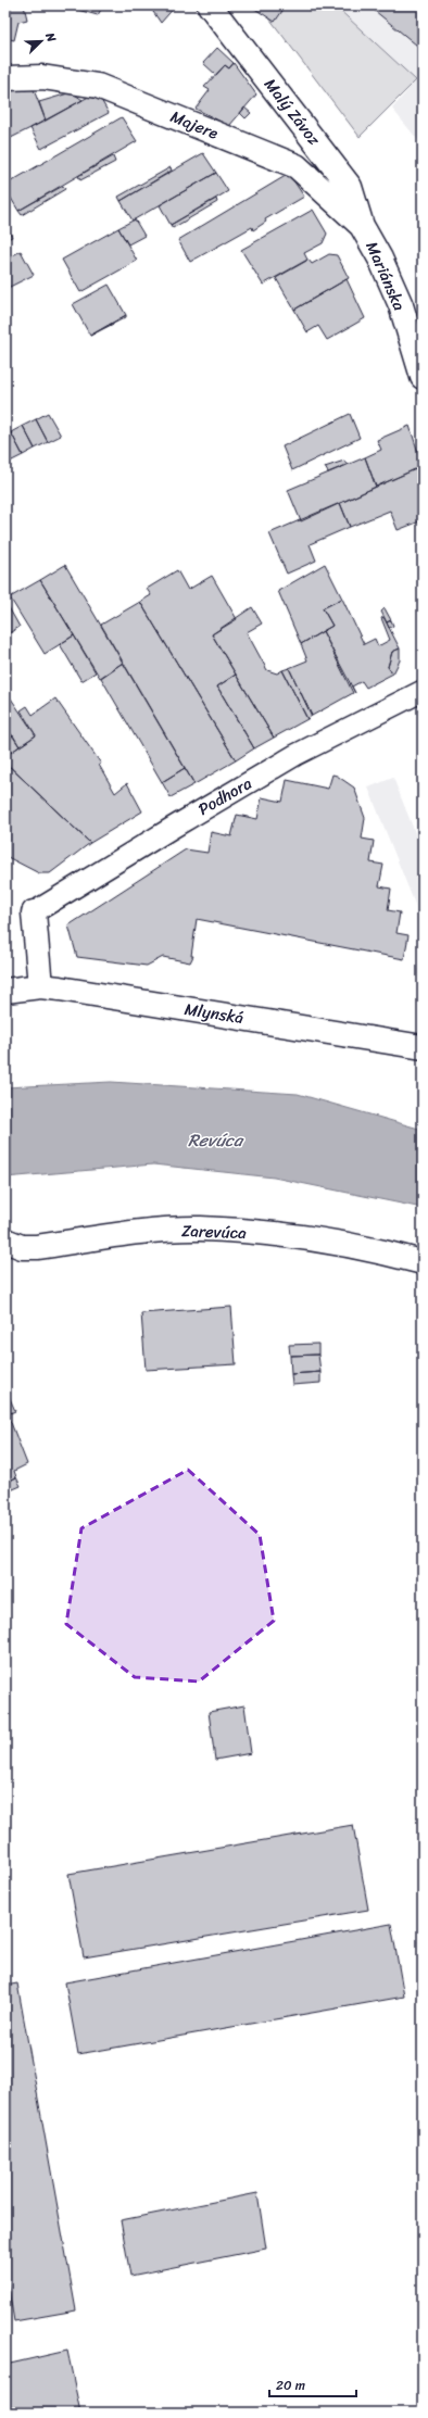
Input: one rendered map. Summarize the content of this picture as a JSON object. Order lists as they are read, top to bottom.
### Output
{
  "streets": {
    "street": [
      "Malý Závoz",
      "Majere",
      "Mariánska",
      "Podhora",
      "Mlynská",
      "Zarevúca"
    ]
  },
  "crossings": [
    ["Malý Závoz", "Majere"],
    ["Malý Závoz", "Mariánska"],
    ["Majere", "Mariánska"]
  ],
  "water": ["Revúca"],
  "scale_bar": "20 m",
  "north": "top right"
}
